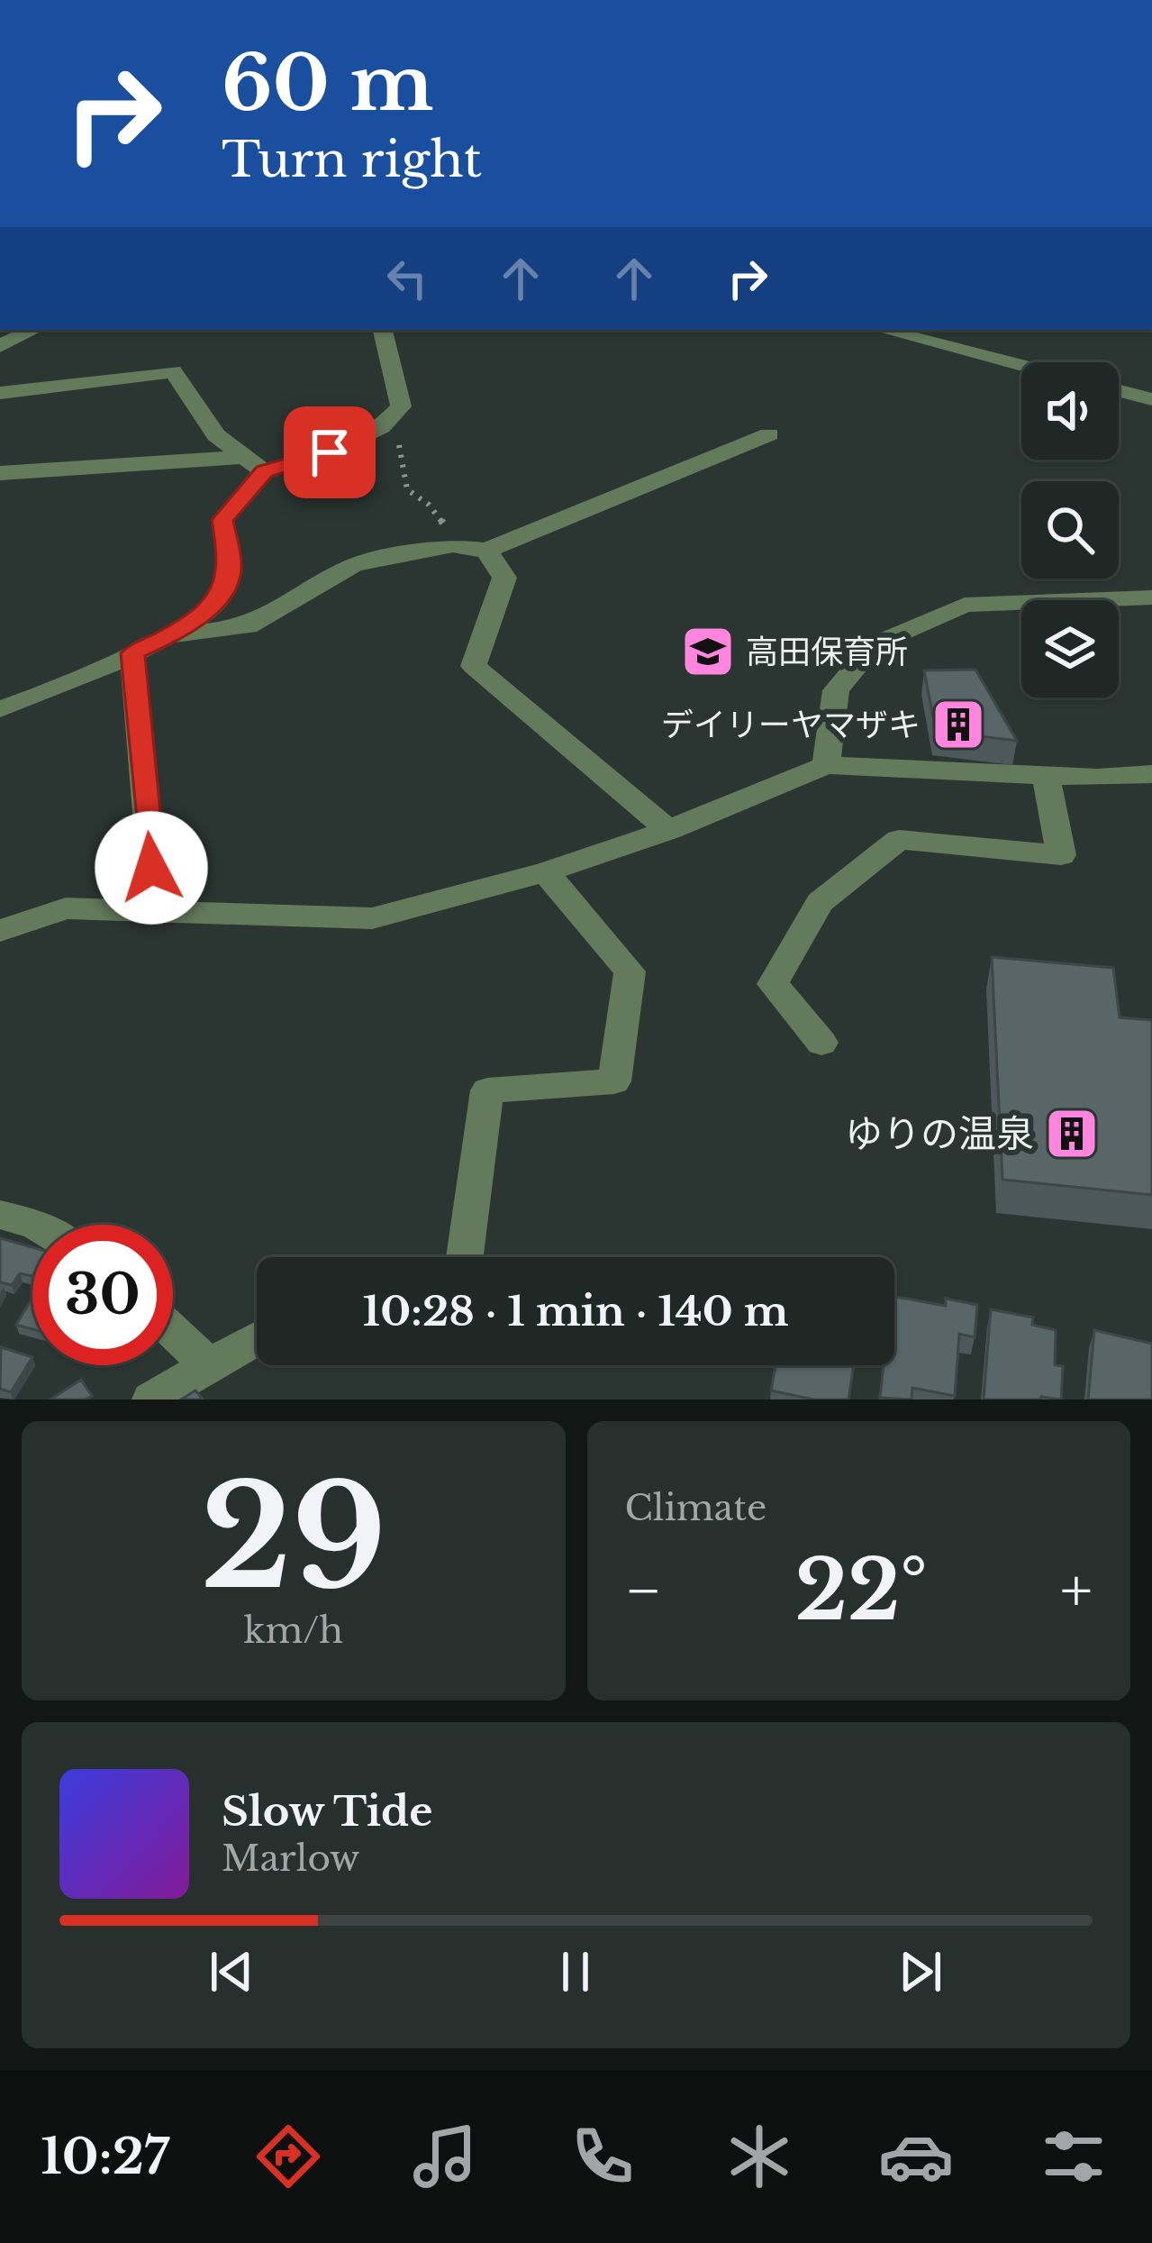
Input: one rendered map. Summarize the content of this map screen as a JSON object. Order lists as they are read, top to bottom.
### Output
{
  "places": {
    "school or university": ["高田保育所"],
    "building": ["デイリーヤマザキ", "ゆりの温泉"]
  },
  "page": {
    "turn": ["60 m", "Turn right"],
    "limit": "30",
    "trip": "10:28 · 1 min · 140 m",
    "tile": [
      ["29", "km/h"],
      "Climate"
    ],
    "heat": ["−", "22°", "+"],
    "song": ["Slow Tide", "Marlow"],
    "tabs": "10:27"
  }
}
